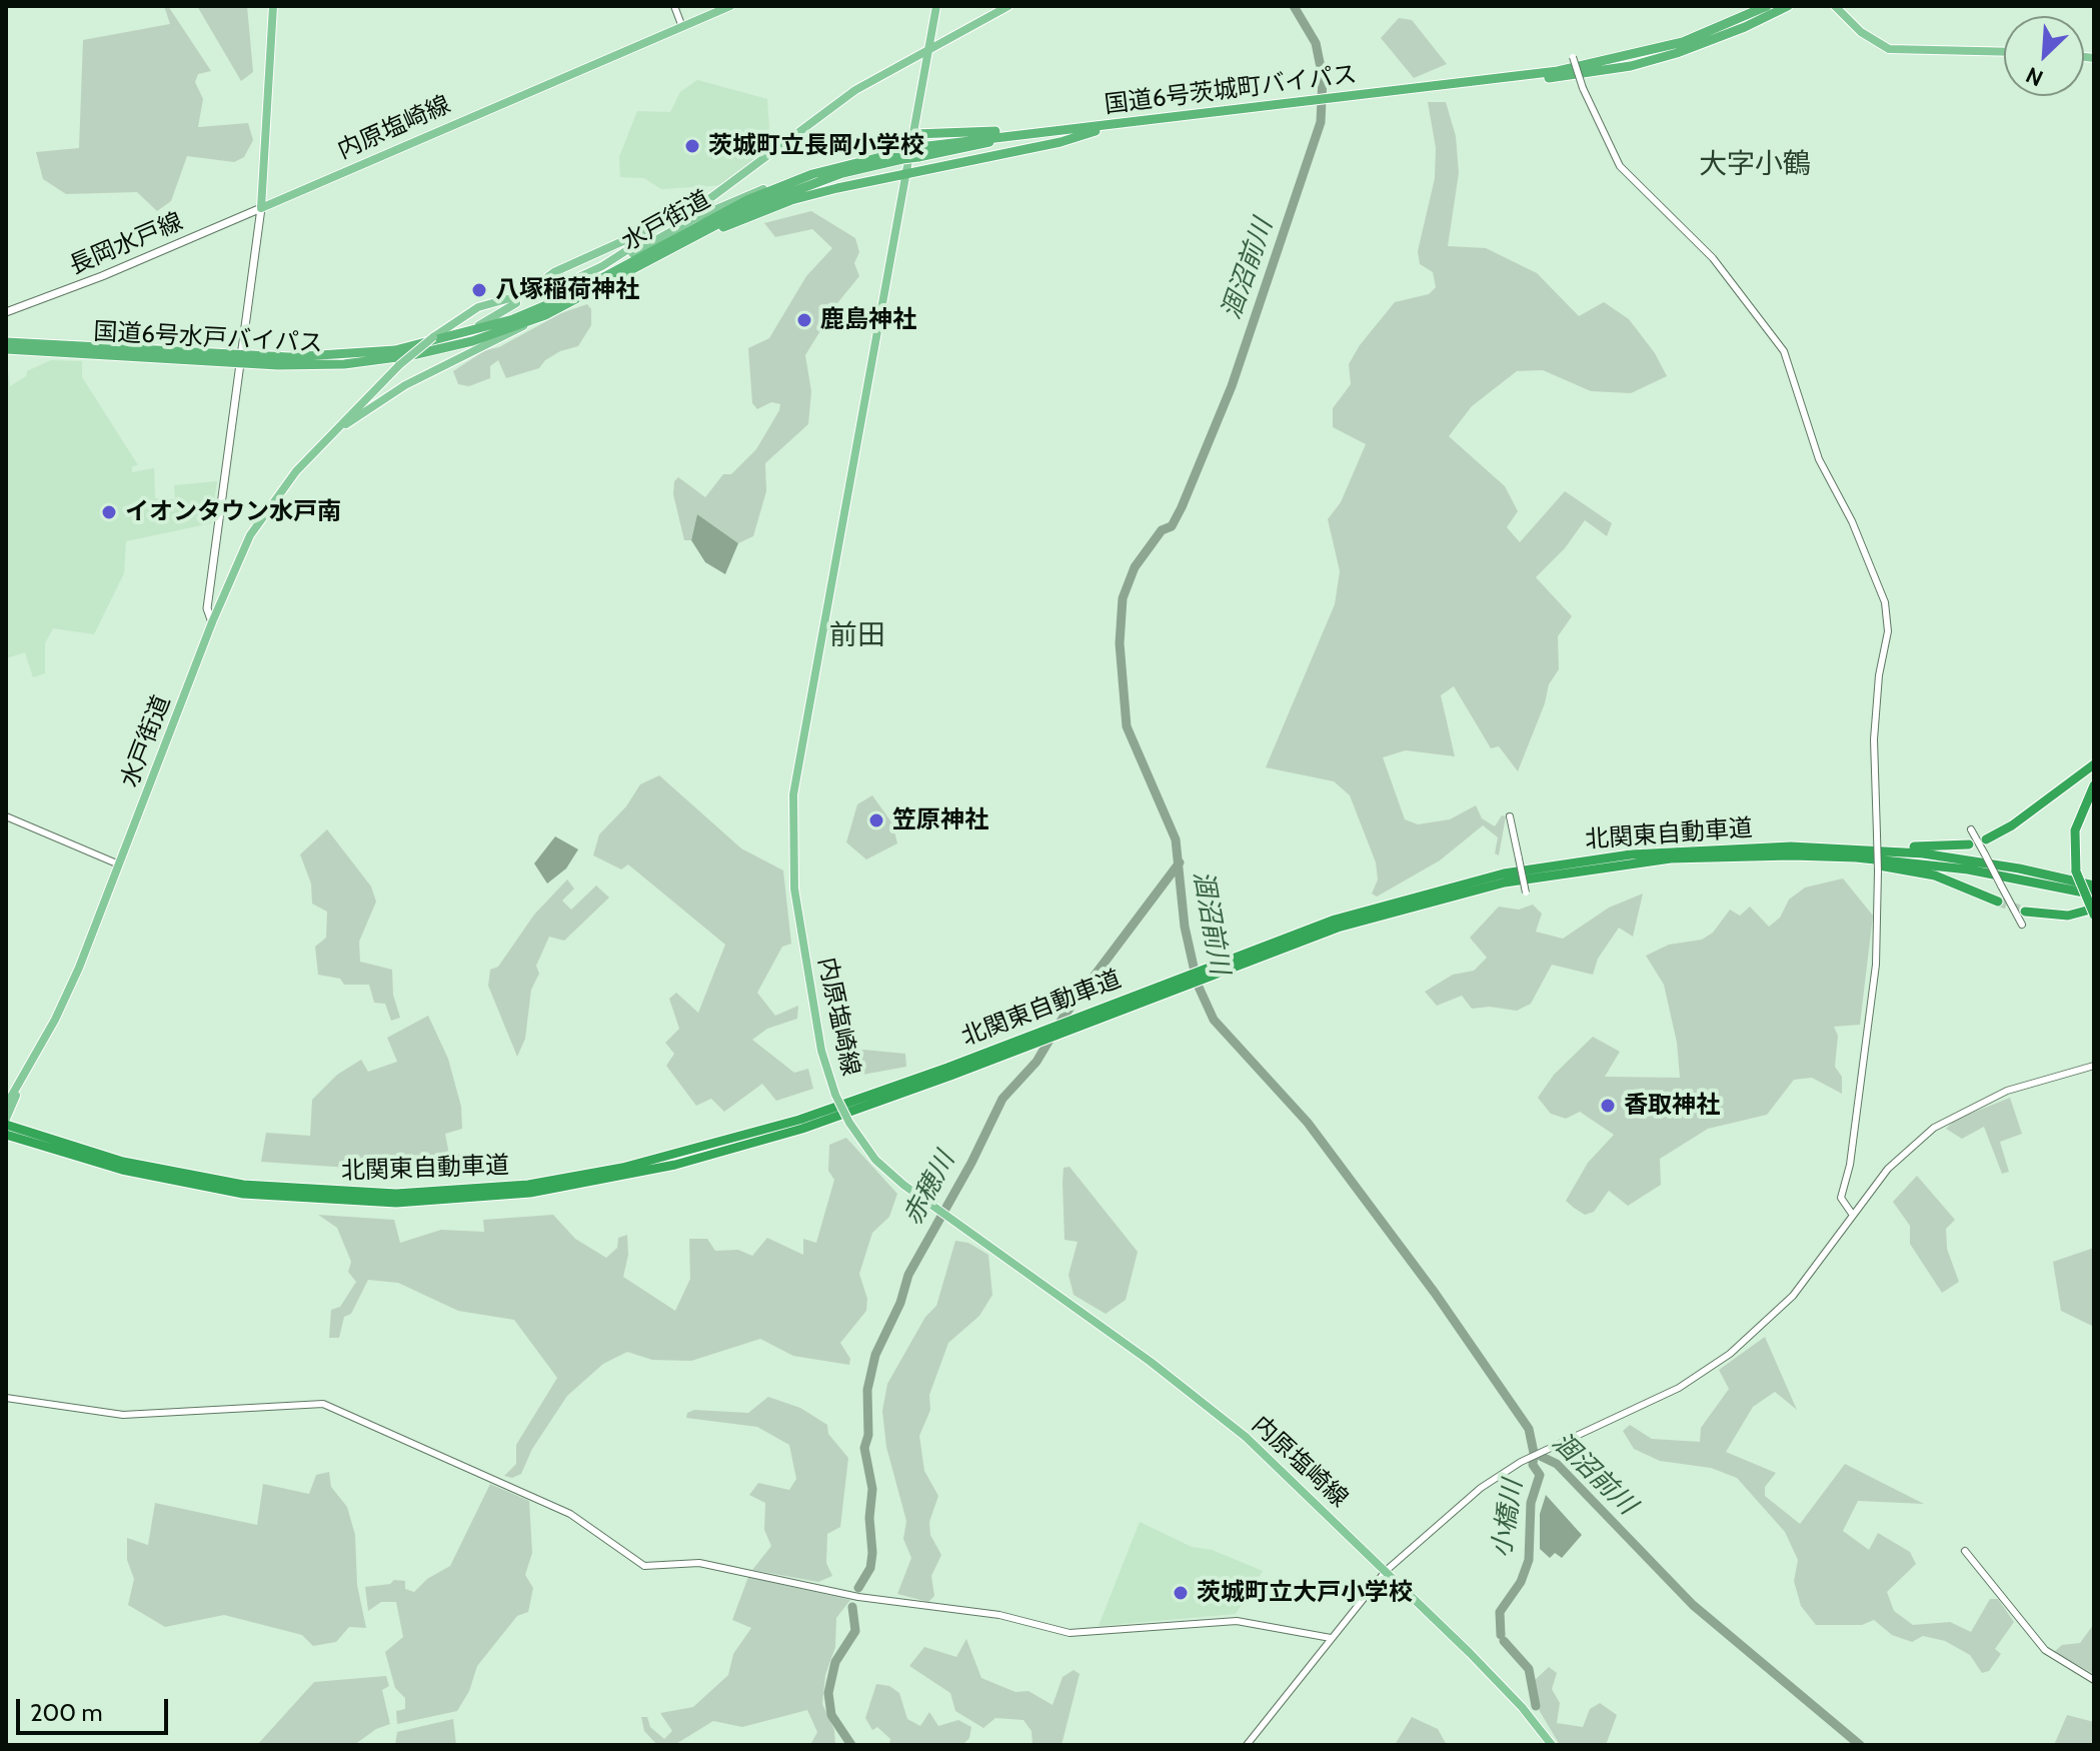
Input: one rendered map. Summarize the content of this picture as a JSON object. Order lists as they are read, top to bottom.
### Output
{
  "streets": {
    "highway": [
      "国道6号茨城町バイパス",
      "水戸街道",
      "国道6号水戸バイパス",
      "北関東自動車道"
    ],
    "main road": ["内原塩崎線", "長岡水戸線"]
  },
  "crossings": [
    ["国道6号茨城町バイパス", "水戸街道"],
    ["内原塩崎線", "長岡水戸線"],
    ["水戸街道", "国道6号水戸バイパス"]
  ],
  "districts": ["大字小鶴", "前田"],
  "water": ["涸沼前川", "赤穂川", "小橋川"],
  "places": [
    "茨城町立長岡小学校",
    "八塚稲荷神社",
    "鹿島神社",
    "イオンタウン水戸南",
    "笠原神社",
    "香取神社",
    "茨城町立大戸小学校"
  ],
  "scale_bar": "200 m",
  "north": "bottom left"
}
